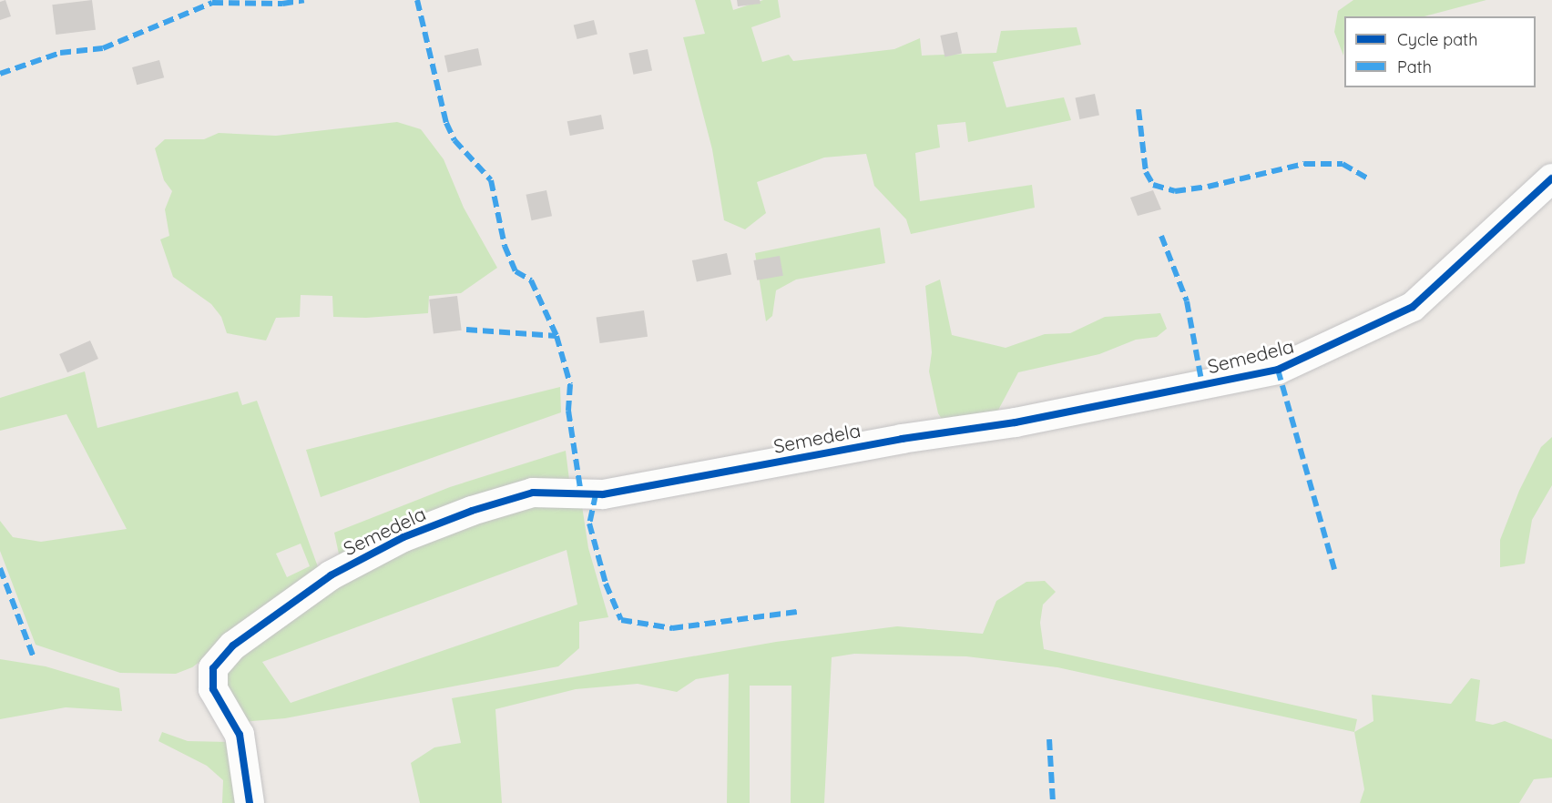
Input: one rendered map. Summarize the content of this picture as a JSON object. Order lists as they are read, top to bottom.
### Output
{
  "streets": {
    "street": ["Semedela"]
  },
  "legend": ["Cycle path", "Path"]
}
